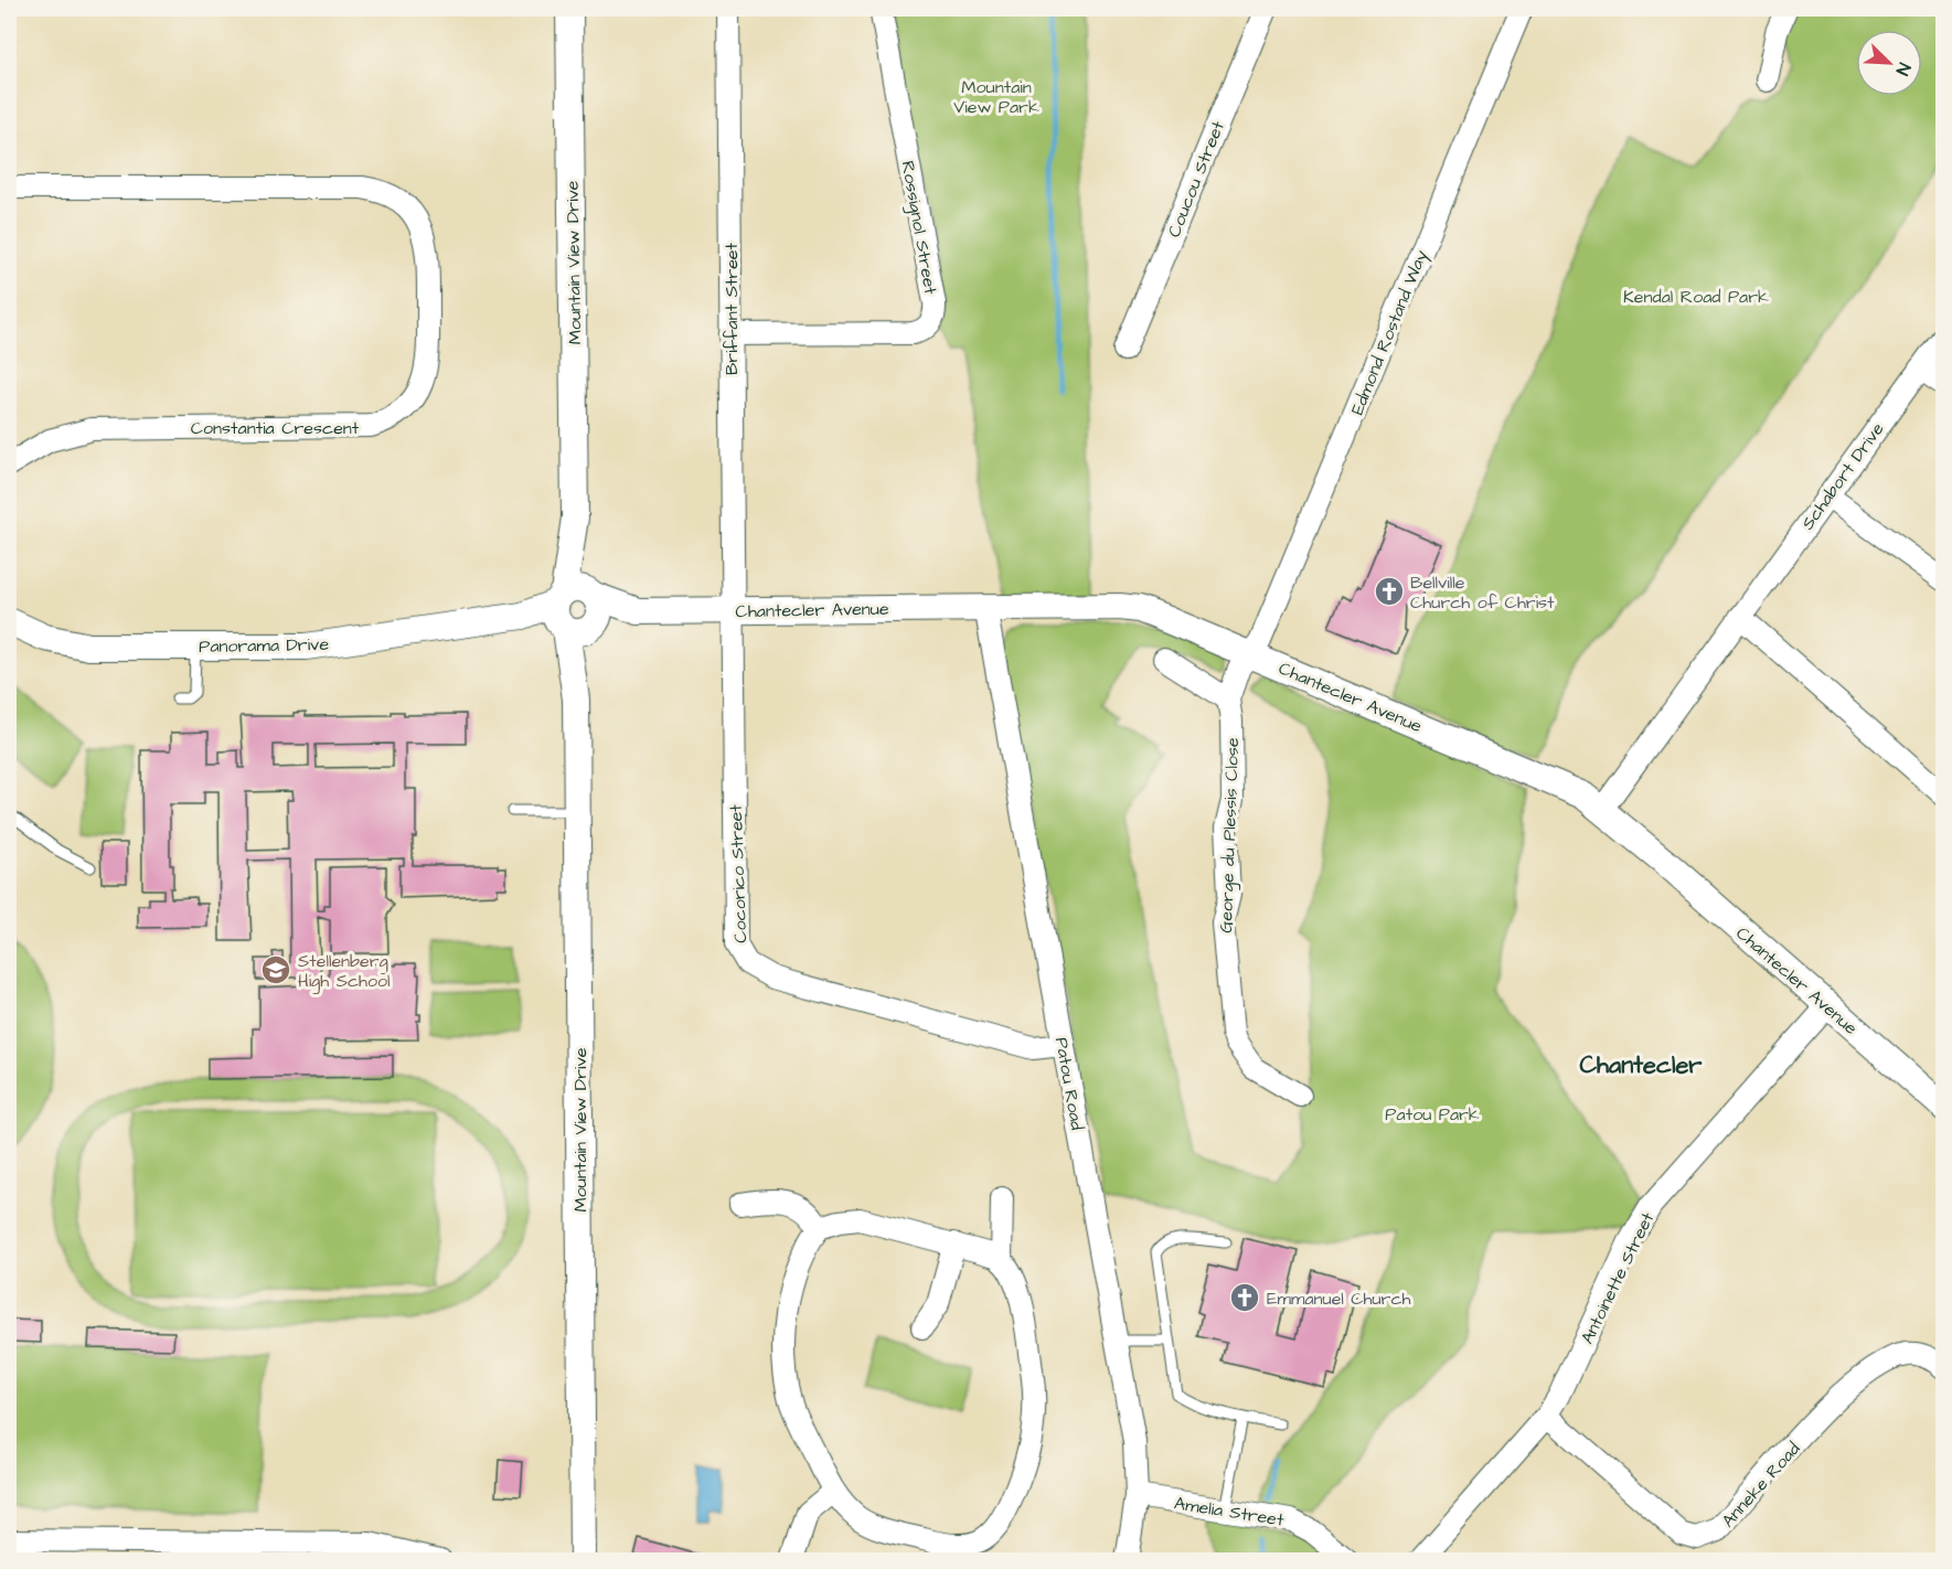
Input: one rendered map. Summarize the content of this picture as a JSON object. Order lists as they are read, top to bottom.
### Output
{
  "streets": {
    "street": [
      "Coucou Street",
      "Rossignol Street",
      "Mountain View Drive",
      "Briffant Street",
      "Edmond Rostand Way",
      "Constantia Crescent",
      "Schabort Drive",
      "Chantecler Avenue",
      "Panorama Drive",
      "George du Plessis Close",
      "Cocorico Street",
      "Patou Road",
      "Antoinette Street",
      "Anneke Road",
      "Amelia Street"
    ]
  },
  "crossings": [
    ["Rossignol Street", "Briffant Street"],
    ["Mountain View Drive", "Chantecler Avenue"],
    ["Mountain View Drive", "Panorama Drive"],
    ["Briffant Street", "Chantecler Avenue"],
    ["Briffant Street", "Cocorico Street"],
    ["Edmond Rostand Way", "Chantecler Avenue"],
    ["Edmond Rostand Way", "George du Plessis Close"],
    ["Schabort Drive", "Chantecler Avenue"],
    ["Chantecler Avenue", "Panorama Drive"],
    ["Chantecler Avenue", "George du Plessis Close"],
    ["Chantecler Avenue", "Cocorico Street"],
    ["Chantecler Avenue", "Patou Road"],
    ["Chantecler Avenue", "Antoinette Street"],
    ["Cocorico Street", "Patou Road"],
    ["Patou Road", "Amelia Street"],
    ["Antoinette Street", "Anneke Road"]
  ],
  "districts": ["Chantecler"],
  "parks": ["Mountain View Park", "Kendal Road Park", "Patou Park"],
  "places": {
    "church": ["Bellville Church of Christ", "Emmanuel Church"],
    "school or university": ["Stellenberg High School"]
  },
  "north": "bottom right"
}
